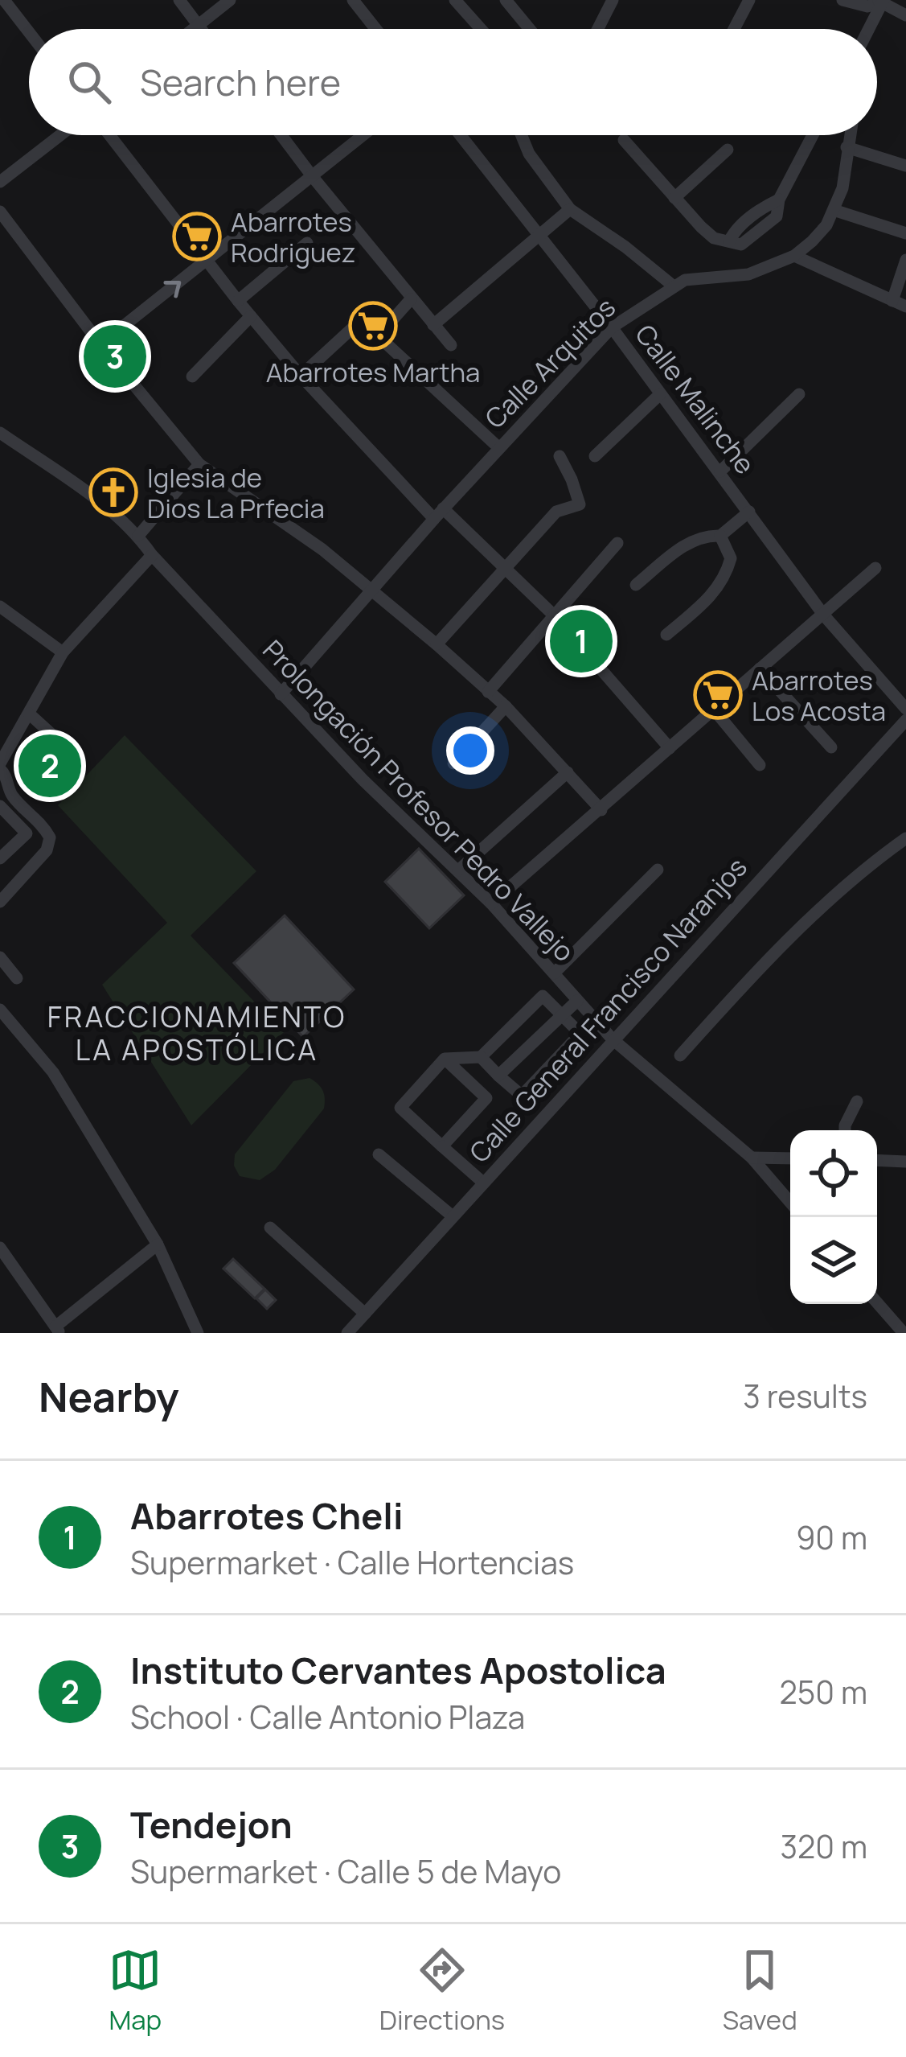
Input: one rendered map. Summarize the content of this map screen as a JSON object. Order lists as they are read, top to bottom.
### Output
{
  "streets": {
    "street": [
      "Calle Arquitos",
      "Calle Malinche",
      "Prolongación Profesor Pedro Vallejo",
      "Calle General Francisco Naranjos"
    ]
  },
  "crossings": [
    ["Calle Arquitos", "Calle Malinche"],
    ["Calle Arquitos", "Prolongación Profesor Pedro Vallejo"],
    ["Prolongación Profesor Pedro Vallejo", "Calle General Francisco Naranjos"]
  ],
  "districts": ["FRACCIONAMIENTO LA APOSTÓLICA"],
  "places": {
    "supermarket": ["Abarrotes Rodriguez", "Abarrotes Martha", "Abarrotes Los Acosta"],
    "church": ["Iglesia de Dios La Prfecia"]
  },
  "page": {
    "search": "Search here",
    "pins": ["3", "1", "2"],
    "heading": ["Nearby", "3 results"],
    "list": [
      {
        "mark": "1",
        "name": "Abarrotes Cheli",
        "note": "Supermarket · Calle Hortencias",
        "value": "90 m"
      },
      {
        "mark": "2",
        "name": "Instituto Cervantes Apostolica",
        "note": "School · Calle Antonio Plaza",
        "value": "250 m"
      },
      {
        "mark": "3",
        "name": "Tendejon",
        "note": "Supermarket · Calle 5 de Mayo",
        "value": "320 m"
      }
    ],
    "nav": ["Map", "Directions", "Saved"]
  }
}
